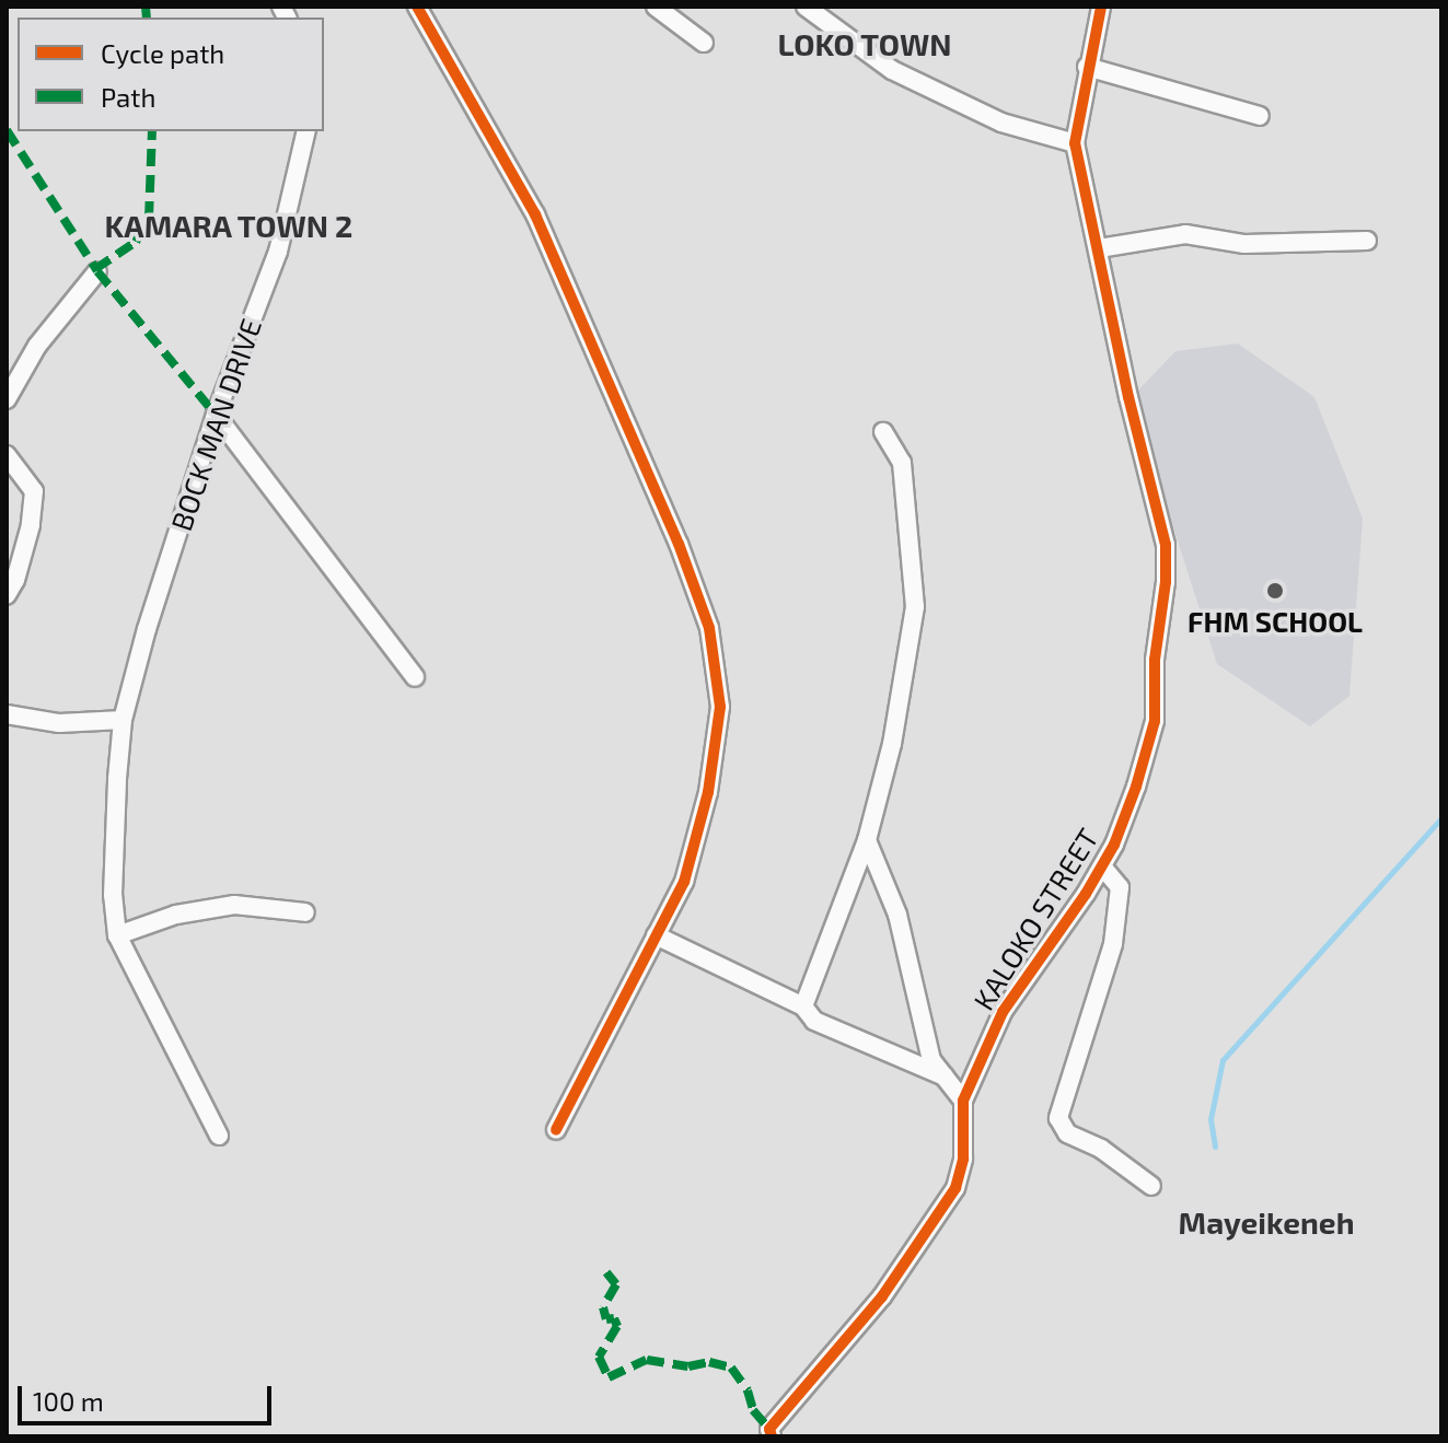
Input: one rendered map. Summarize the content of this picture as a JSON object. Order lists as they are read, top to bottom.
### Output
{
  "streets": {
    "street": ["BOCK MAN DRIVE", "KALOKO STREET"]
  },
  "districts": ["LOKO TOWN", "KAMARA TOWN 2", "Mayeikeneh"],
  "places": ["FHM SCHOOL"],
  "legend": ["Cycle path", "Path"],
  "scale_bar": "100 m"
}
